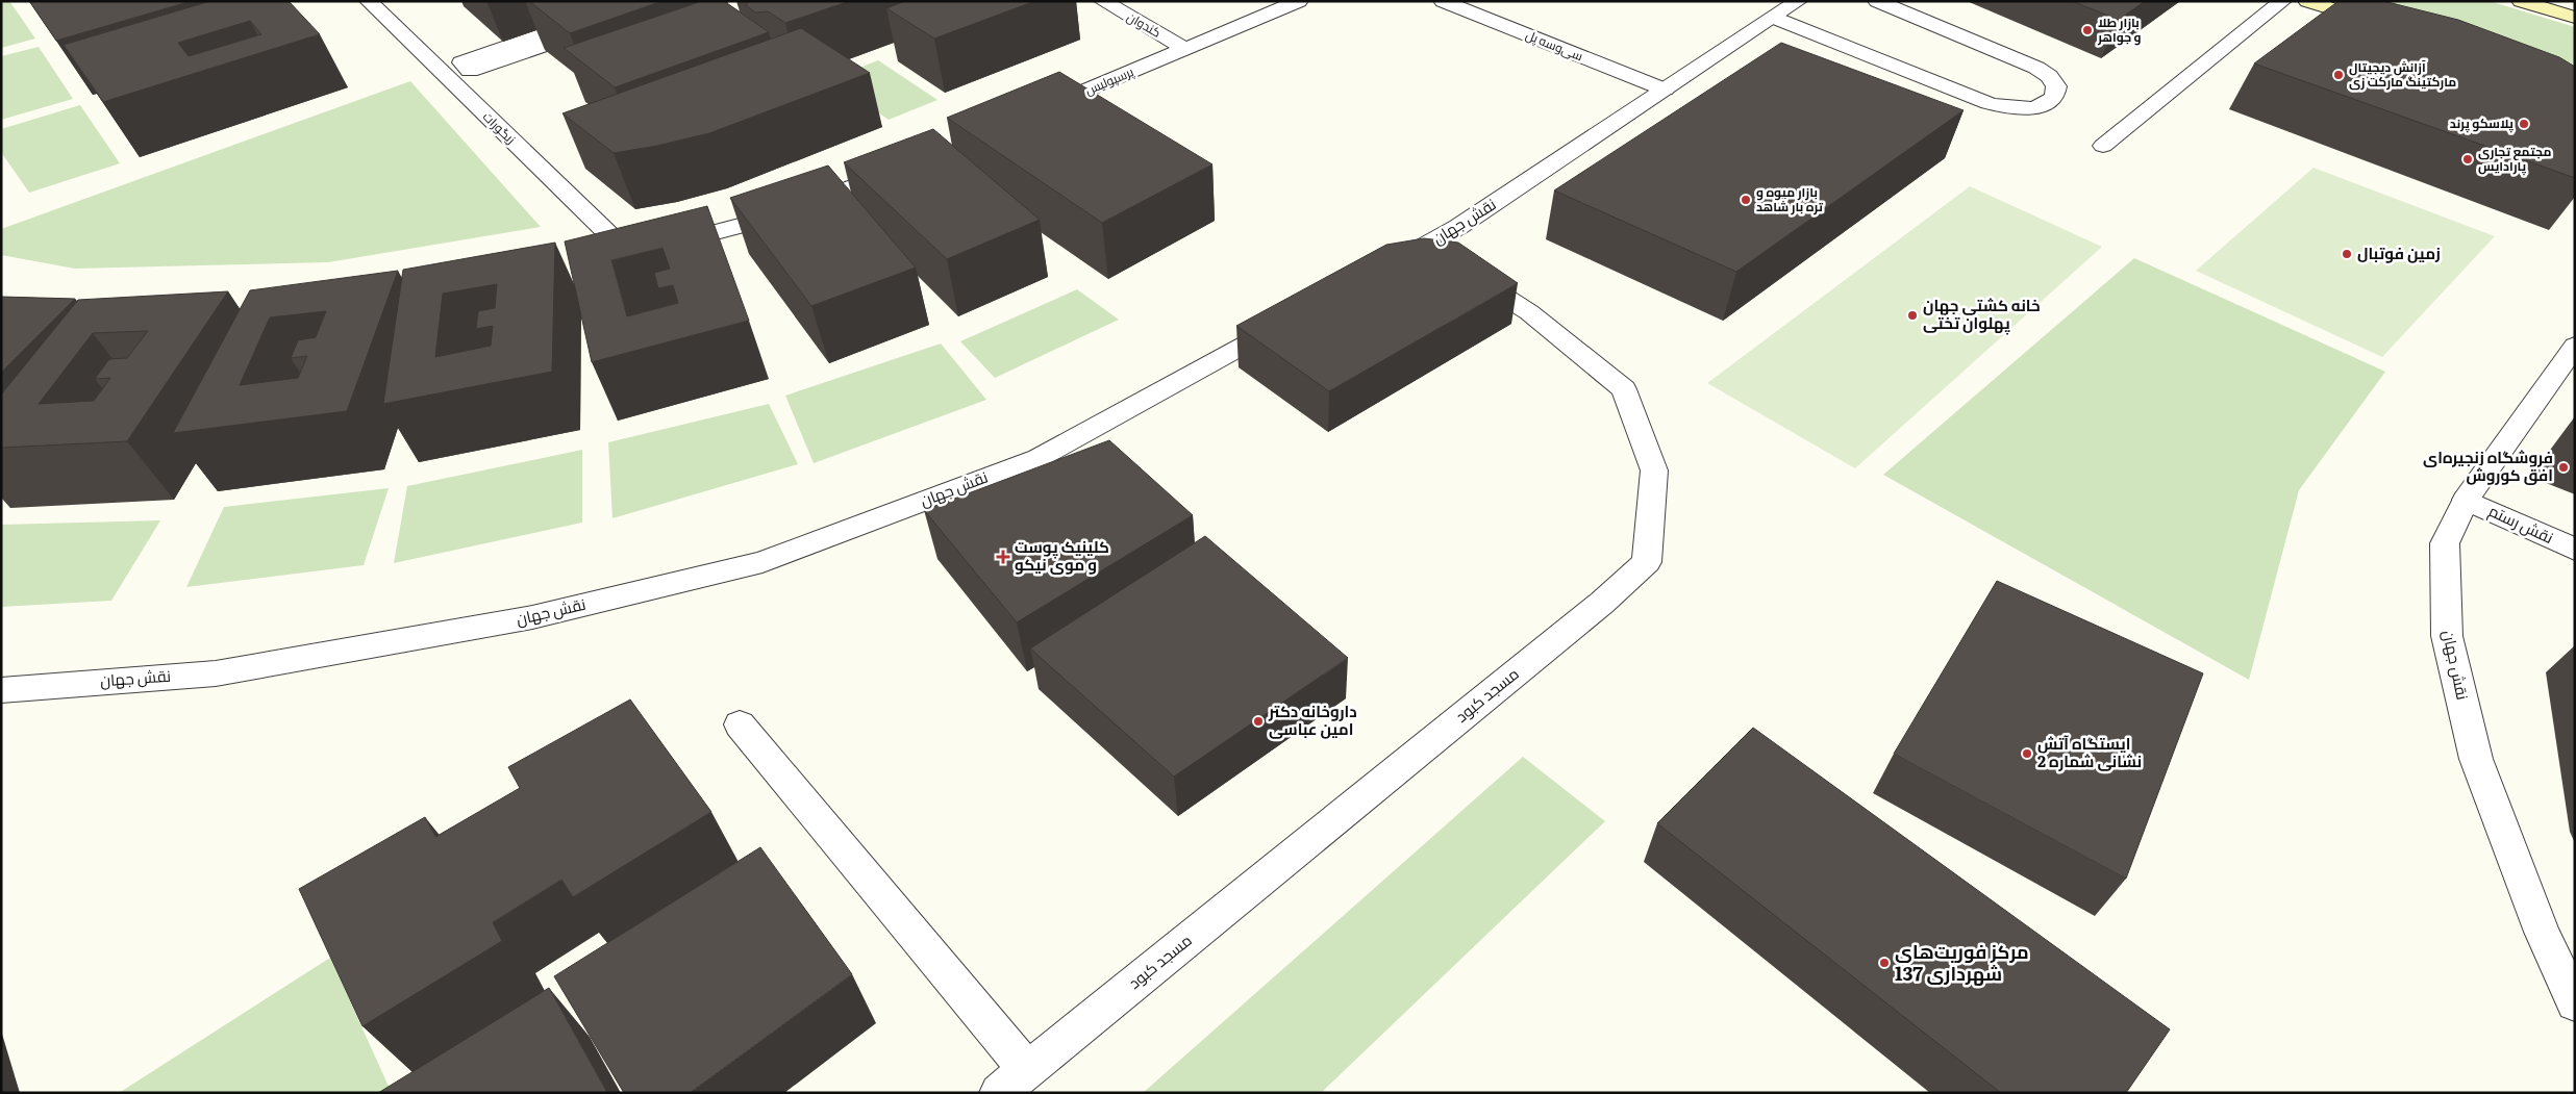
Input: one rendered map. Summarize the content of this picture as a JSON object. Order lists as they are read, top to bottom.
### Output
{
  "streets": {
    "street": [
      "کندوان",
      "سی‌وسه پل",
      "پرسپولیس",
      "زیگورات",
      "نقش جهان",
      "نقش رستم",
      "مسجد کبود"
    ]
  },
  "crossings": [
    ["کندوان", "پرسپولیس"],
    ["سی‌وسه پل", "نقش جهان"],
    ["نقش جهان", "نقش رستم"],
    ["نقش جهان", "مسجد کبود"]
  ],
  "places": {
    "other": [
      "بازار طلا و جواهر",
      "آزانش دیجیتال مارکتینگ مارکت زی",
      "پلاسکو پرند",
      "مجتمع تجاری پارادایس",
      "بازار میوه و تره بار شاهد",
      "زمین فوتبال",
      "خانه کشتی جهان پهلوان تختی",
      "فروشگاه زنجیره‌ای افق کوروش",
      "داروخانه دکتر امین عباسی",
      "ایستگاه آتش نشانی شماره 2",
      "مرکز فوریت‌های 137 شهرداری"
    ],
    "health": ["کلینیک پوست و موی نیکو"]
  }
}
